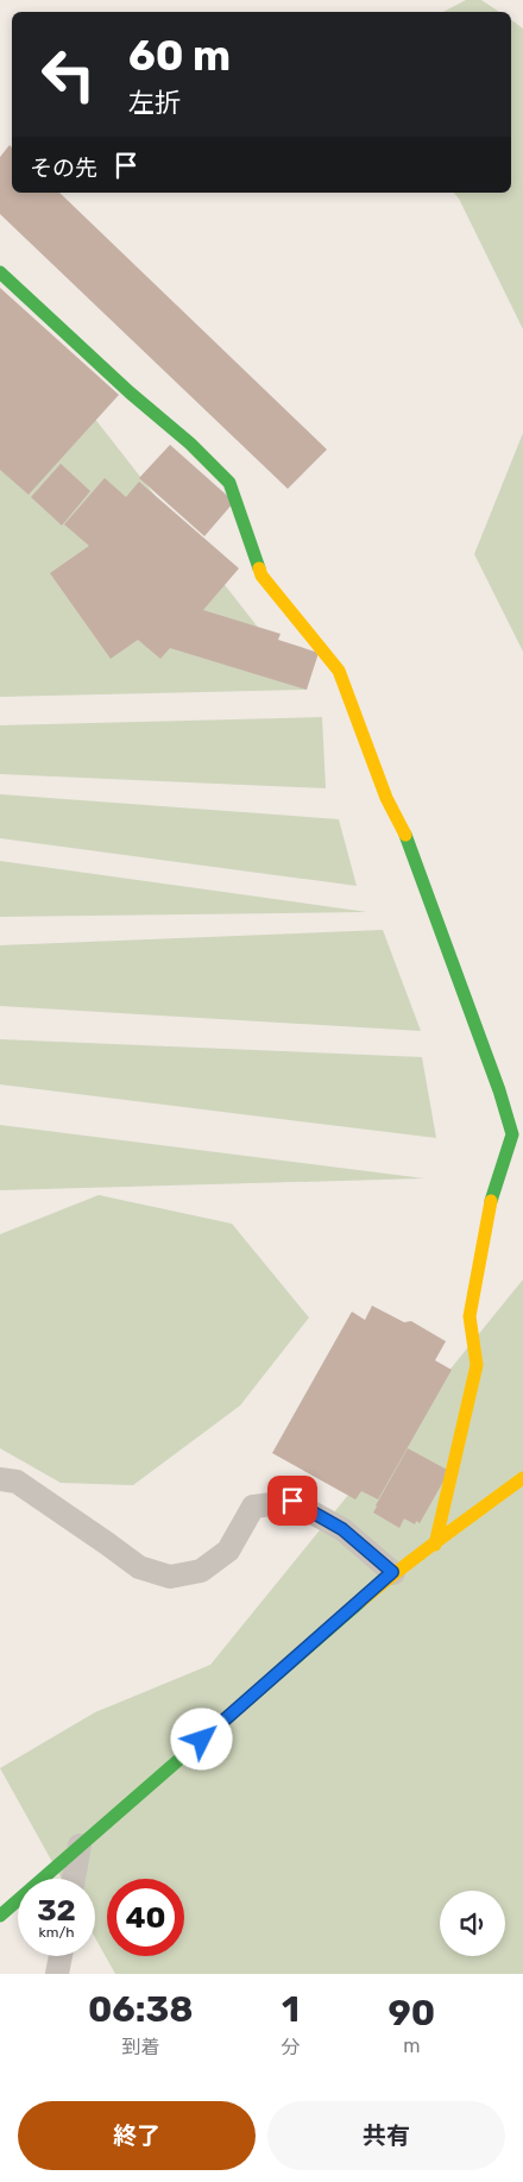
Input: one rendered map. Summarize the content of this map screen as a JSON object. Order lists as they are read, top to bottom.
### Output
{
  "page": {
    "turn": ["60 m", "左折"],
    "then": "その先",
    "speed": "32 km/h",
    "limit": "40",
    "eta": [
      "06:38",
      "到着",
      "1",
      "分",
      "90",
      "m"
    ],
    "buttons": ["終了", "共有"]
  }
}
